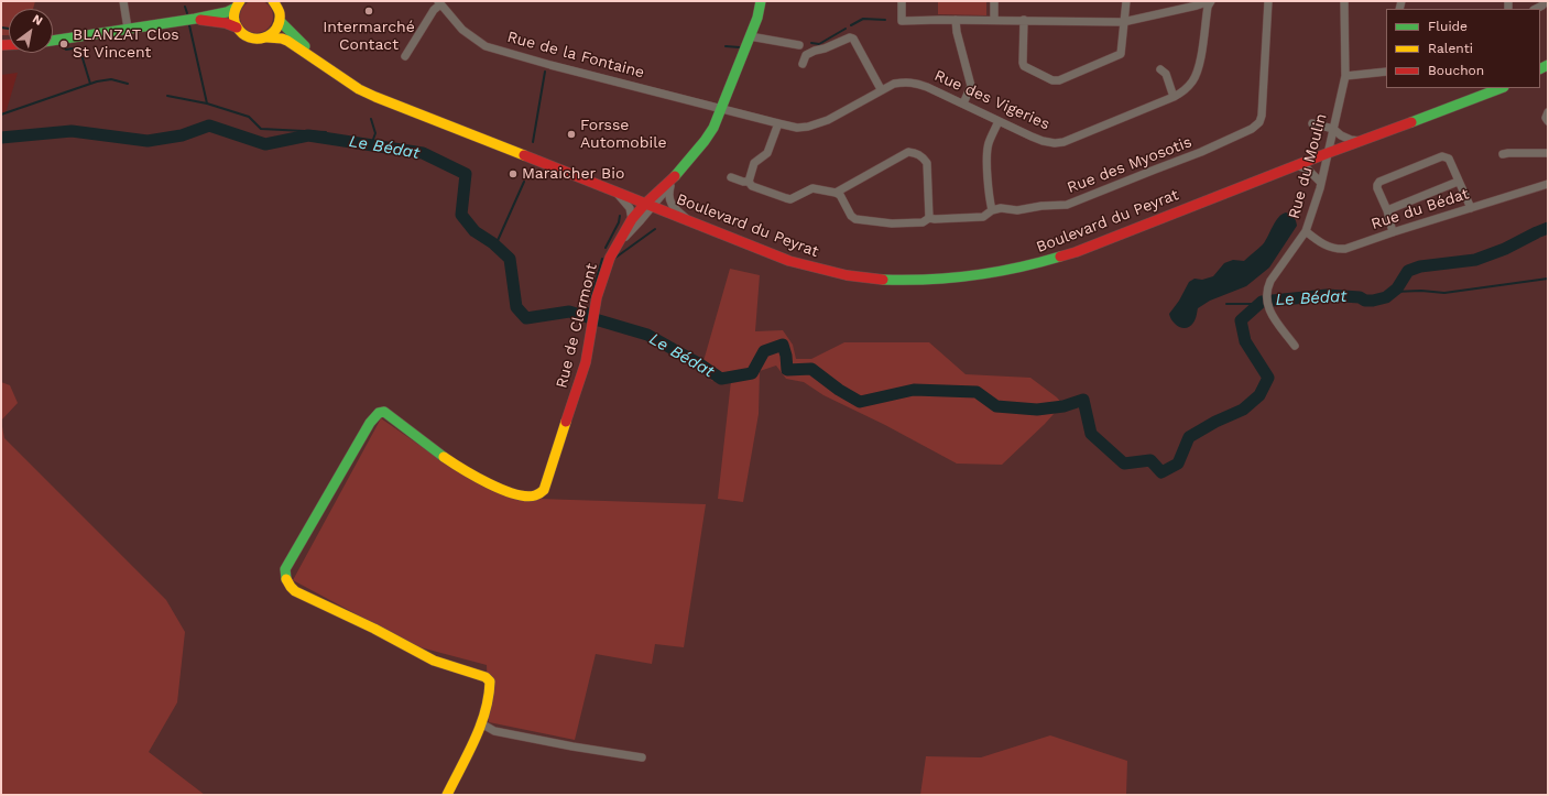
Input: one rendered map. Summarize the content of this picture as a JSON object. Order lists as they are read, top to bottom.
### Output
{
  "streets": {
    "main road": ["Boulevard du Peyrat", "Rue de Clermont"],
    "street": [
      "Rue de la Fontaine",
      "Rue des Vigeries",
      "Rue des Myosotis",
      "Rue du Moulin",
      "Rue du Bédat"
    ]
  },
  "crossings": [
    ["Rue de la Fontaine", "Rue des Vigeries"],
    ["Rue du Moulin", "Rue du Bédat"],
    ["Rue du Moulin", "Boulevard du Peyrat"],
    ["Boulevard du Peyrat", "Rue de Clermont"]
  ],
  "water": ["Le Bédat"],
  "places": [
    "Intermarché Contact",
    "BLANZAT Clos St Vincent",
    "Forsse Automobile",
    "Maraicher Bio"
  ],
  "legend": ["Fluide", "Ralenti", "Bouchon"],
  "north": "top right"
}
